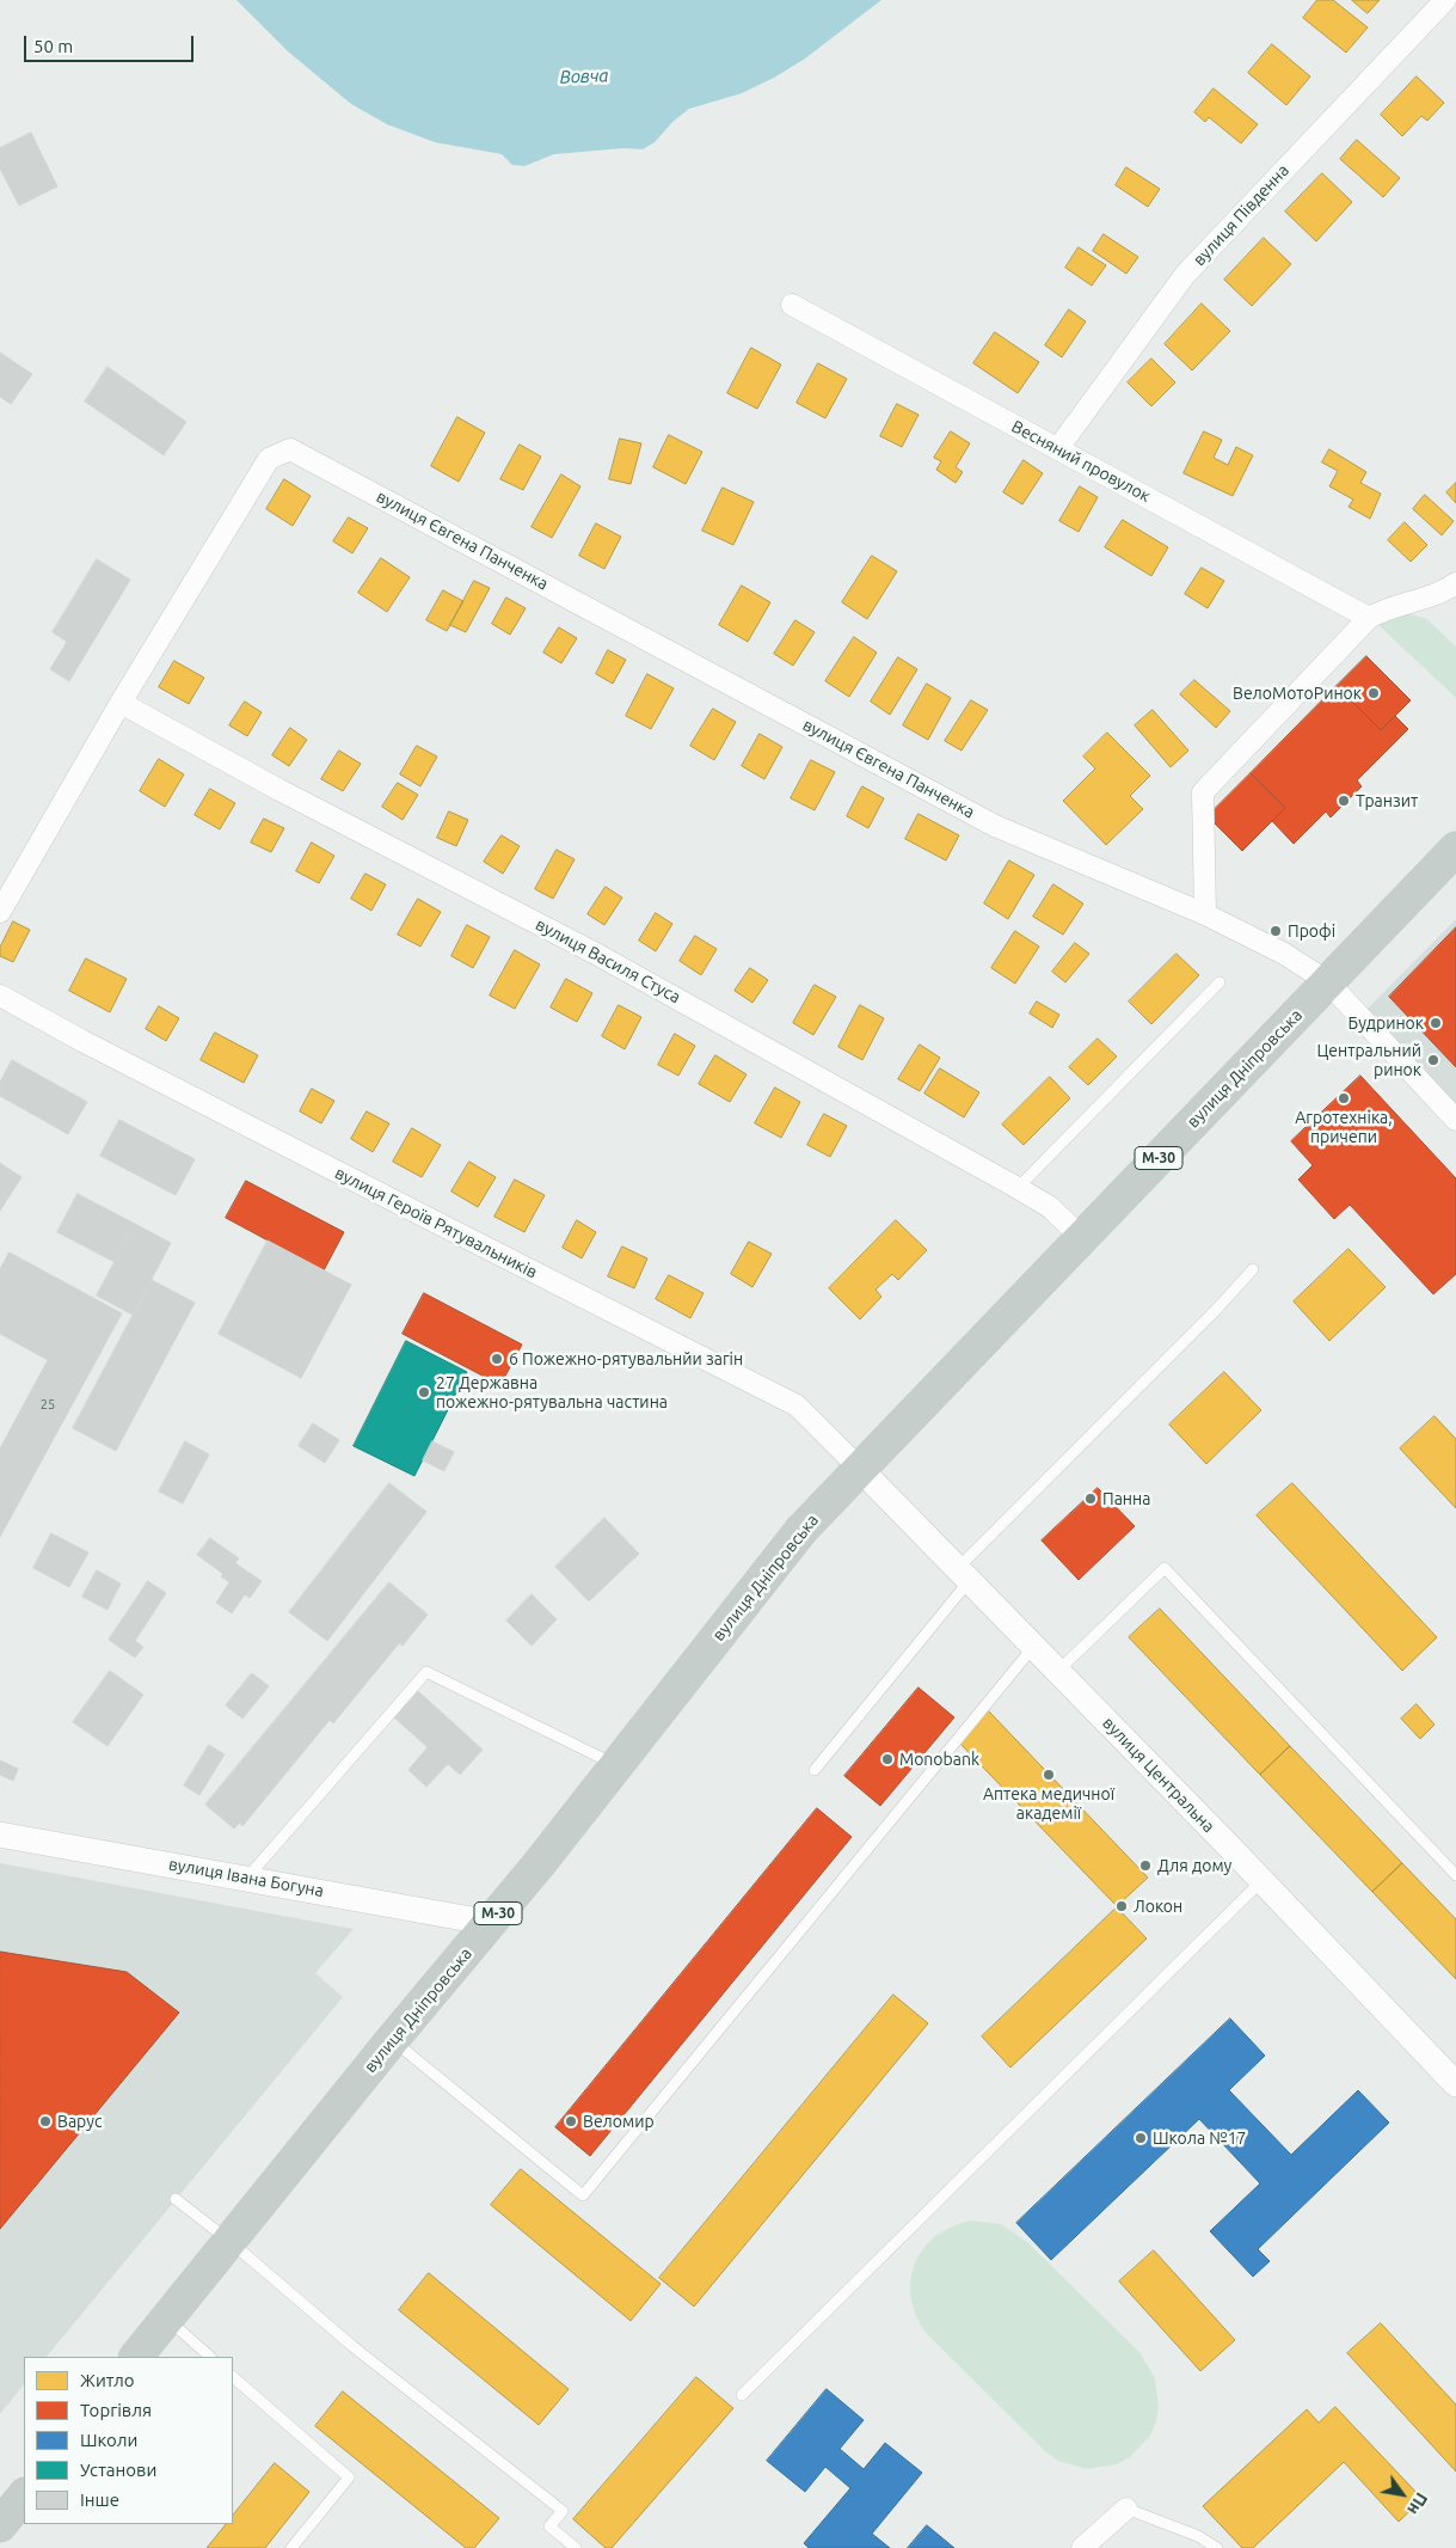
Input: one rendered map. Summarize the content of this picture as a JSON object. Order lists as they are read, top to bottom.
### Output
{
  "streets": {
    "highway": ["вулиця Дніпровська", "М-30"],
    "street": [
      "вулиця Південна",
      "Весняний провулок",
      "вулиця Євгена Панченка",
      "вулиця Василя Стуса",
      "вулиця Героїв Рятувальників",
      "вулиця Центральна",
      "вулиця Івана Богуна"
    ]
  },
  "crossings": [
    ["вулиця Південна", "Весняний провулок"],
    ["вулиця Євгена Панченка", "вулиця Василя Стуса"],
    ["вулиця Євгена Панченка", "вулиця Дніпровська"],
    ["вулиця Василя Стуса", "вулиця Дніпровська"],
    ["вулиця Дніпровська", "вулиця Героїв Рятувальників"],
    ["вулиця Дніпровська", "вулиця Центральна"],
    ["вулиця Дніпровська", "вулиця Івана Богуна"],
    ["вулиця Героїв Рятувальників", "вулиця Центральна"]
  ],
  "water": ["Вовча"],
  "places": [
    "ВелоМотоРинок",
    "Транзит",
    "Профі",
    "Будринок",
    "Центральний ринок",
    "Агротехніка, причепи",
    "6 Пожежно-рятувальнйи загін",
    "27 Державна пожежно-рятувальна частина",
    "Панна",
    "Monobank",
    "Аптека медичної академії",
    "Для дому",
    "Локон",
    "Варус",
    "Веломир",
    "Школа №17"
  ],
  "house_numbers": ["25"],
  "legend": [
    "Житло",
    "Торгівля",
    "Школи",
    "Установи",
    "Інше"
  ],
  "scale_bar": "50 m",
  "north": "bottom right"
}
